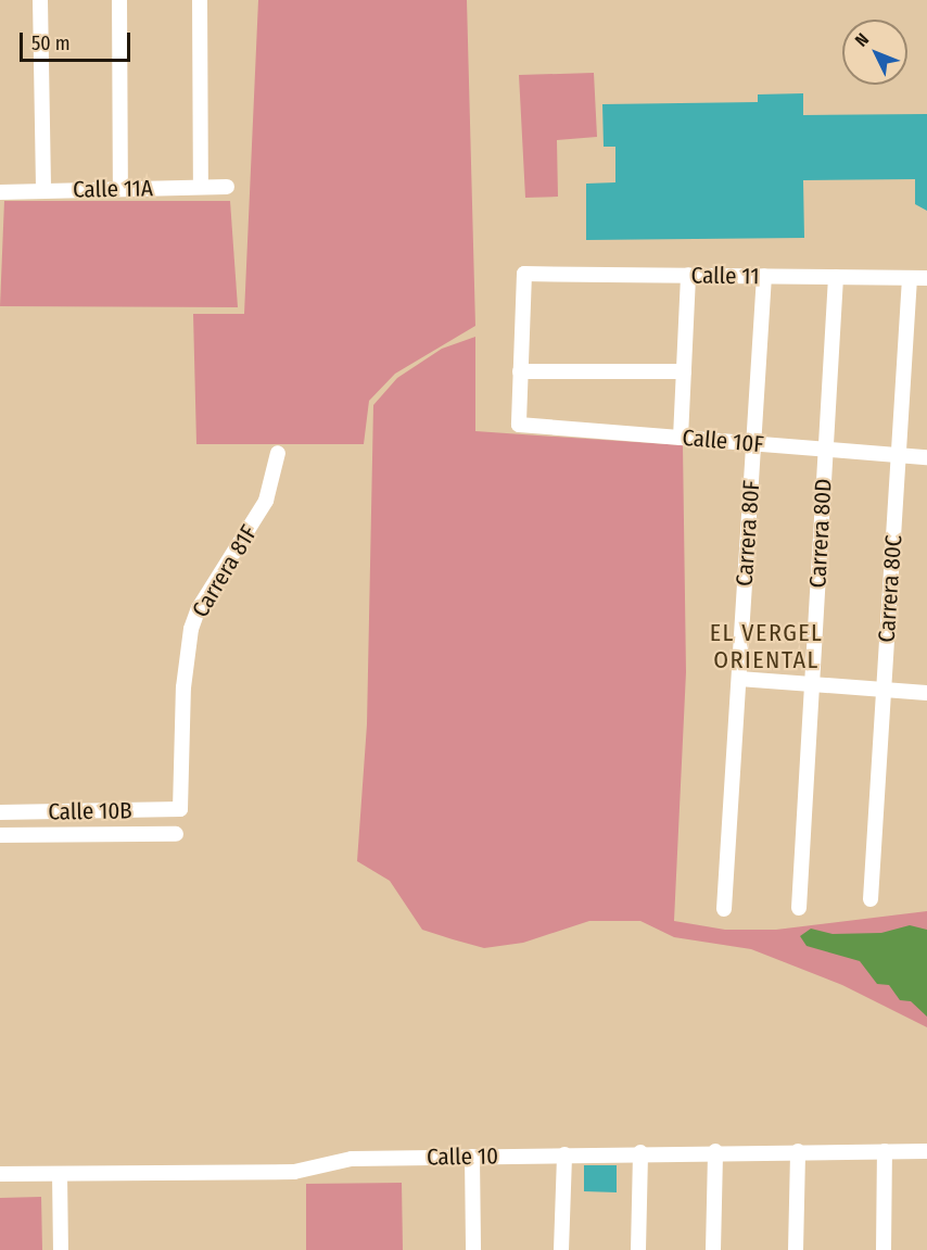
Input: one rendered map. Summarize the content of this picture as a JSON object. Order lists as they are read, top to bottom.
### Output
{
  "streets": {
    "street": [
      "Calle 11A",
      "Calle 11",
      "Calle 10F",
      "Carrera 80F",
      "Carrera 80D",
      "Carrera 81F",
      "Carrera 80C",
      "Calle 10B",
      "Calle 10"
    ]
  },
  "crossings": [
    ["Calle 11", "Calle 10F"],
    ["Calle 11", "Carrera 80F"],
    ["Calle 11", "Carrera 80D"],
    ["Calle 11", "Carrera 80C"],
    ["Calle 10F", "Carrera 80F"],
    ["Calle 10F", "Carrera 80D"],
    ["Calle 10F", "Carrera 80C"],
    ["Carrera 81F", "Calle 10B"]
  ],
  "districts": ["EL VERGEL ORIENTAL"],
  "scale_bar": "50 m",
  "north": "top left"
}
